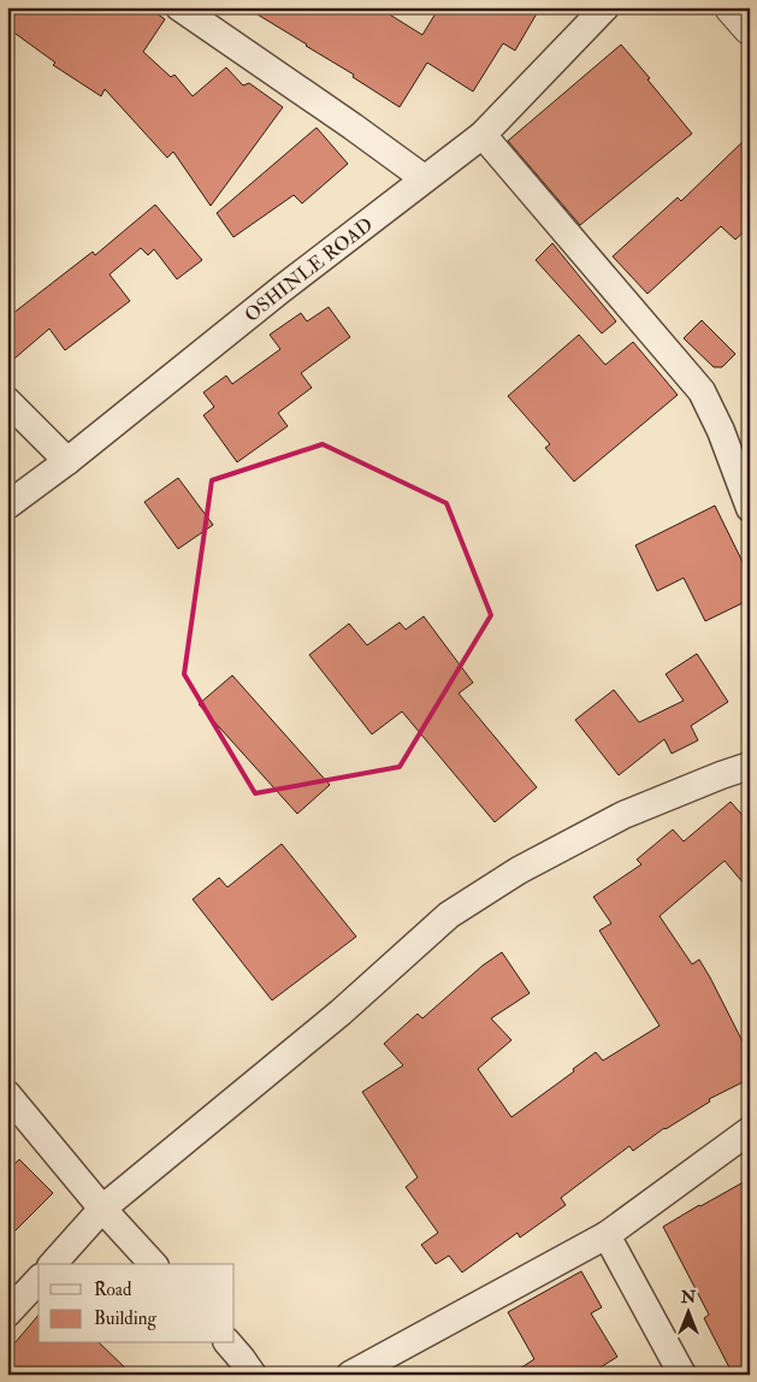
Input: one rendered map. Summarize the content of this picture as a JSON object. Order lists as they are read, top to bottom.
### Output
{
  "streets": {
    "street": ["OSHINLE ROAD"]
  },
  "legend": ["Road", "Building"],
  "north": "top"
}
